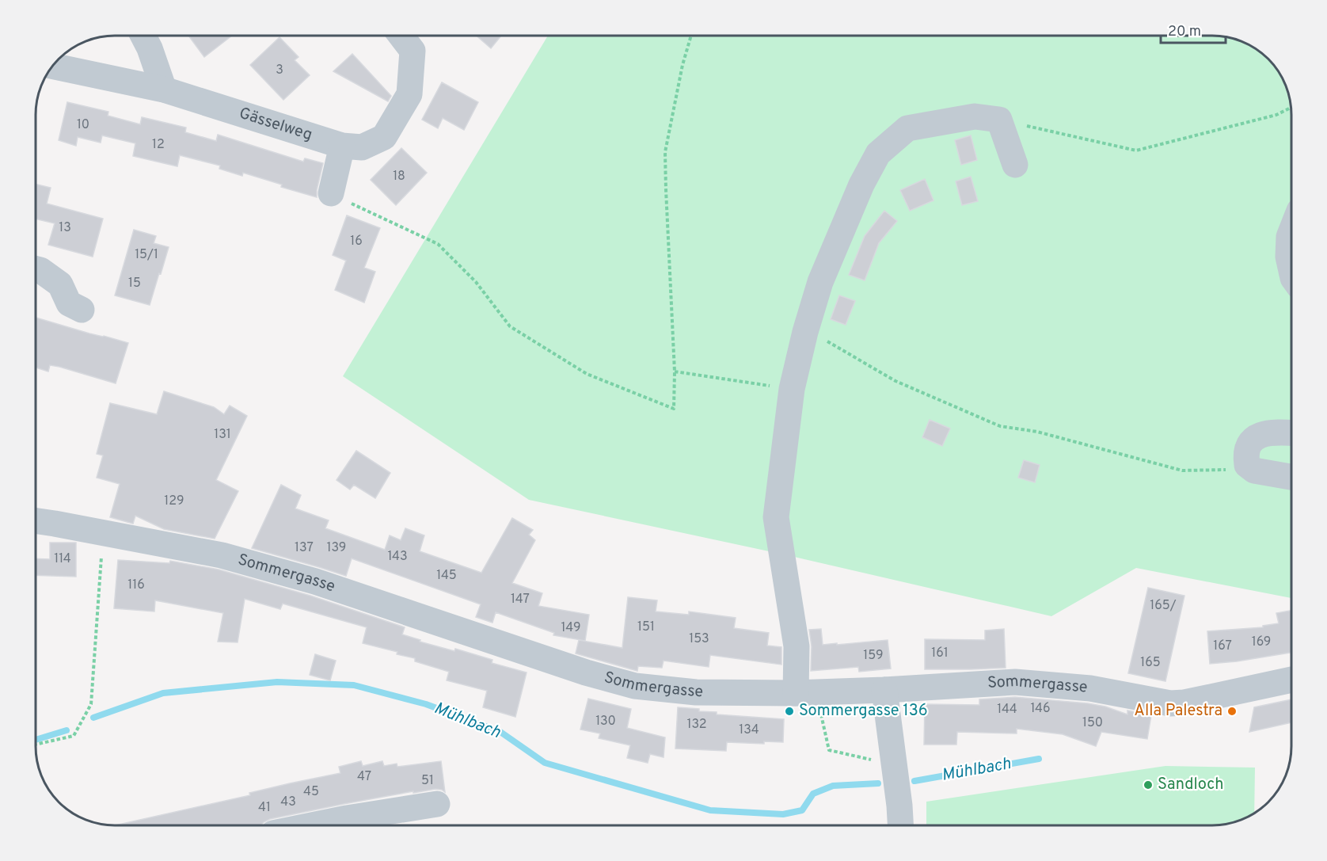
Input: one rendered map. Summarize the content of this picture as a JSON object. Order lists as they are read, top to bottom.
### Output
{
  "streets": {
    "street": ["Gässelweg", "Sommergasse"]
  },
  "water": ["Mühlbach"],
  "places": ["Sommergasse 136", "Alla Palestra", "Sandloch"],
  "house_numbers": [
    "3",
    "10",
    "12",
    "18",
    "13",
    "16",
    "15/1",
    "15",
    "131",
    "129",
    "137",
    "139",
    "143",
    "114",
    "145",
    "116",
    "147",
    "165/",
    "151",
    "149",
    "153",
    "169",
    "167",
    "161",
    "159",
    "165",
    "146",
    "144",
    "130",
    "150",
    "132",
    "134",
    "47",
    "51",
    "45",
    "43",
    "41"
  ],
  "scale_bar": "20 m"
}
